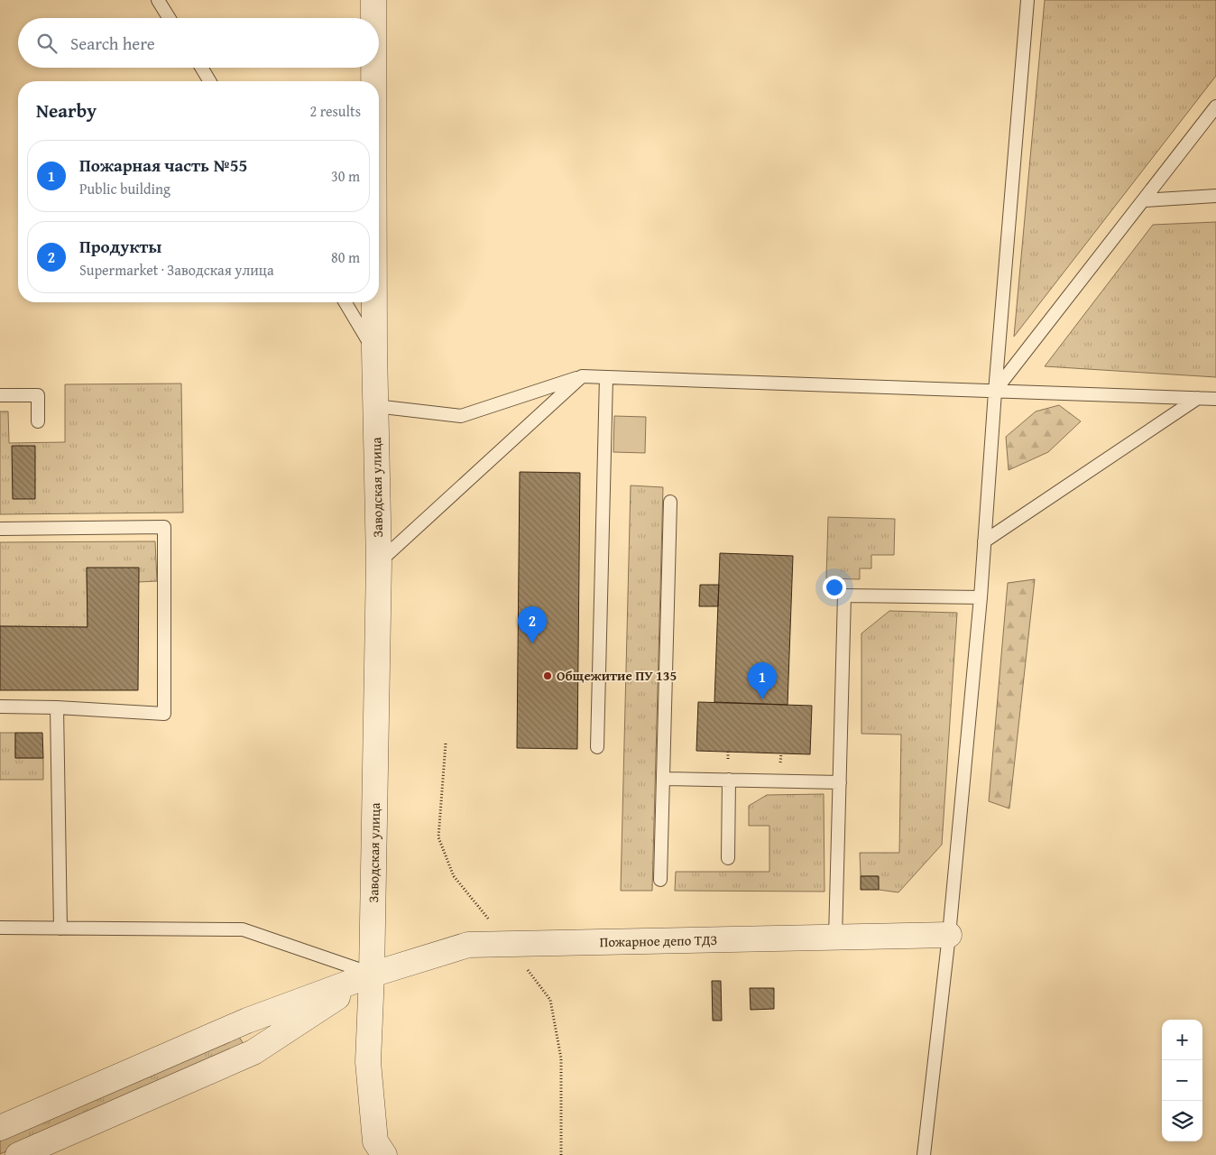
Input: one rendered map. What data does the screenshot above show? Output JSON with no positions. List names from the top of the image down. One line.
{"streets":{"street":["Заводская улица","Пожарное депо ТДЗ"]},"crossings":[["Заводская улица","Пожарное депо ТДЗ"]],"places":["Общежитие ПУ 135"],"page":{"search":"Search here","heading":["Nearby","2 results"],"list":[{"mark":"1","name":"Пожарная часть №55","note":"Public building","value":"30 m"},{"mark":"2","name":"Продукты","note":"Supermarket · Заводская улица","value":"80 m"}],"pins":["2","1"],"map_buttons":["+","−"]}}
